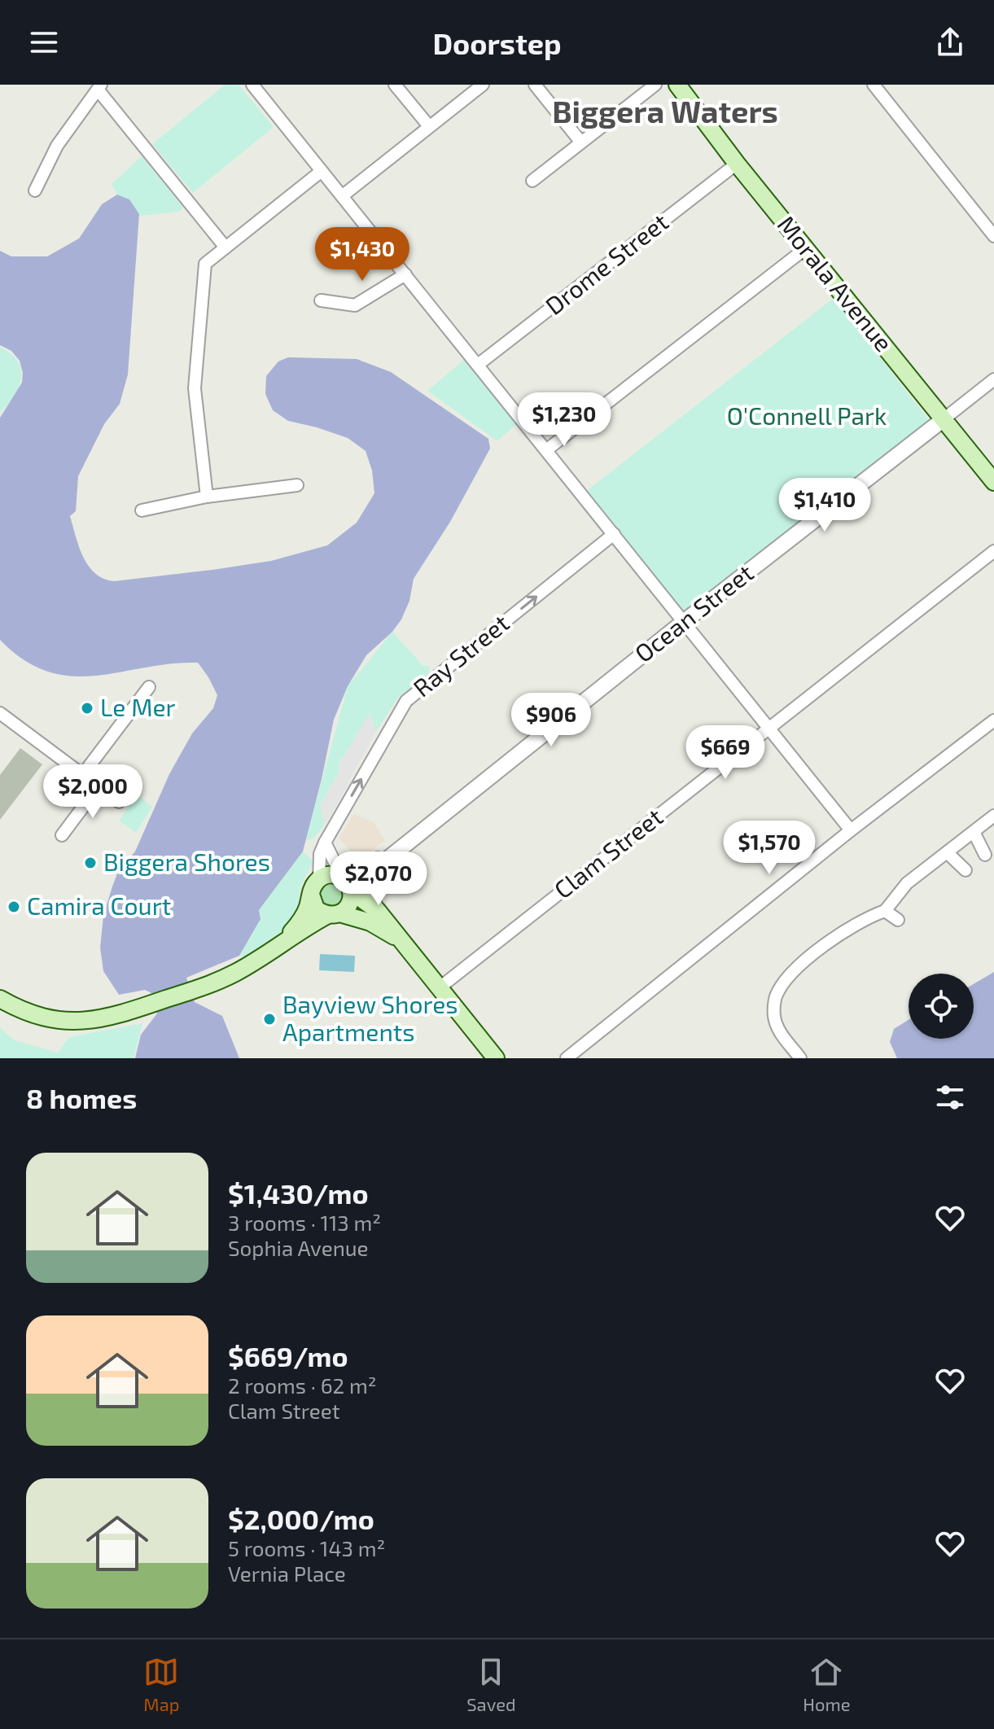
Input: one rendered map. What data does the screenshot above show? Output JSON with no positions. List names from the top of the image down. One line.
{"streets":{"main road":["Morala Avenue"],"street":["Drome Street","Ocean Street","Ray Street","Clam Street"]},"crossings":[["Drome Street","Morala Avenue"],["Morala Avenue","Ocean Street"],["Ocean Street","Ray Street"]],"one_way":["Ray Street"],"districts":["Biggera Waters"],"parks":["O'Connell Park"],"places":["Le Mer","Biggera Shores","Camira Court","Bayview Shores Apartments"],"page":{"header":"Doorstep","price":["$1,430","$1,230","$1,410","$906","$669","$2,000","$1,570","$2,070"],"heading":"8 homes","list":[{"name":"$1,430/mo","note":"3 rooms · 113 m² · Sophia Avenue"},{"name":"$669/mo","note":"2 rooms · 62 m² · Clam Street"},{"name":"$2,000/mo","note":"5 rooms · 143 m² · Vernia Place"}],"tabs":["Map","Saved","Home"]}}
